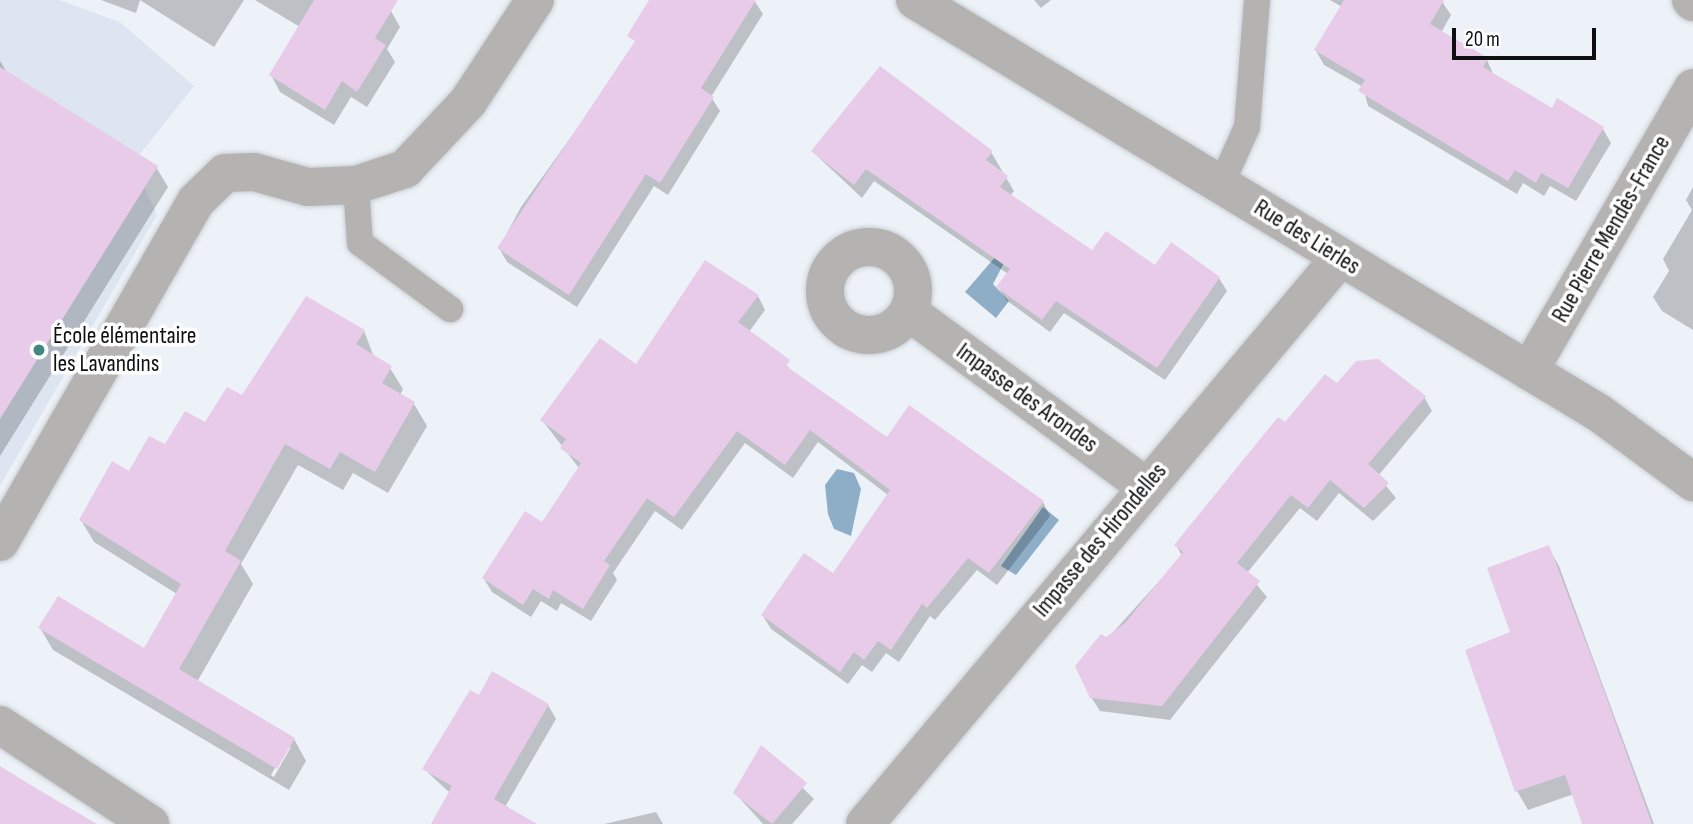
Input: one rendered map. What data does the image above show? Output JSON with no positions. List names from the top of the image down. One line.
{"streets":{"street":["Rue Pierre Mendès-France","Rue des Lierles","Impasse des Arondes","Impasse des Hirondelles"]},"crossings":[["Rue Pierre Mendès-France","Rue des Lierles"],["Rue des Lierles","Impasse des Hirondelles"],["Impasse des Arondes","Impasse des Hirondelles"]],"places":["École élémentaire les Lavandins"],"scale_bar":"20 m"}
